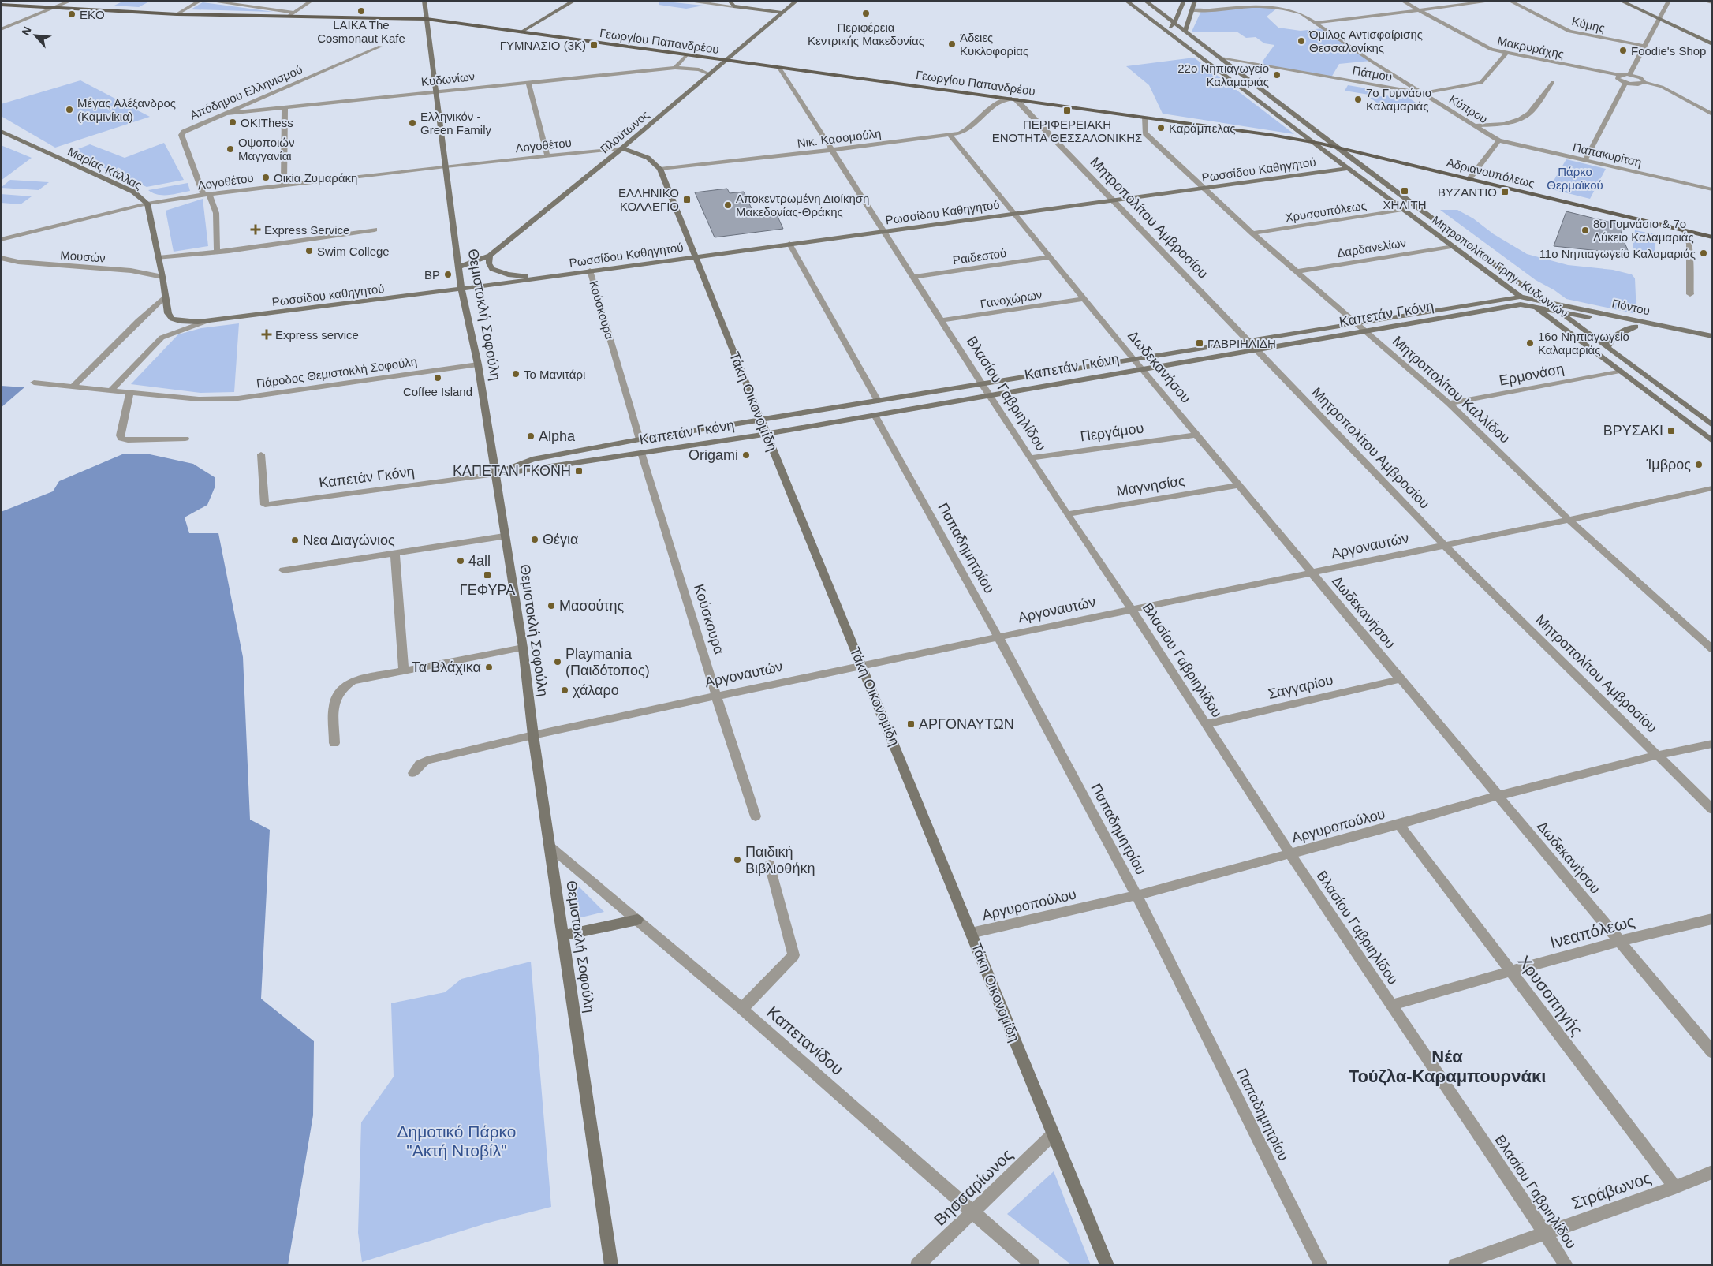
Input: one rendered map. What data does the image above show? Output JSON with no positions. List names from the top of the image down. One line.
{"streets":{"main road":["Γεωργίου Παπανδρέου","Πλούτωνος","Μαρίας Κάλλας","Ρωσσίδου Καθηγητού","Αδριανουπόλεως","Μητροπολίτου Γρηγ. Κυδωνιών","Ρωσσίδου καθηγητού","Πόντου","Καπετάν Γκόνη","Θεμιστοκλή Σοφούλη","Τάκη Οικονομίδη"],"street":["Κύμης","Μακρυράχης","Πάτμου","Κυδωνίων","Απόδημου Ελληνισμού","Κύπρου","Νικ. Κασομούλη","Λογοθέτου","Παπακυρίτση","Χρυσουπόλεως","Μητροπολίτου Αμβροσίου","Δαρδανελίων","Μουσών","Ραιδεστού","Γανοχώρων","Κούσκουρα","Δωδεκανήσου","Πάροδος Θεμιστοκλή Σοφούλη","Ερμονάση","Μητροπολίτου Καλλίδου","Βλασίου Γαβριηλίδου","Περγάμου","Μαγνησίας","Αργοναυτών","Παπαδημητρίου","Σαγγαρίου","Αργυροπούλου","Ινεαπόλεως","Χρυσοπηγής","Καπετανίδου","Βησσαρίωνος","Στράβωνος"]},"crossings":[["Γεωργίου Παπανδρέου","Πλούτωνος"],["Γεωργίου Παπανδρέου","Νικ. Κασομούλη"],["Γεωργίου Παπανδρέου","Αδριανουπόλεως"],["Γεωργίου Παπανδρέου","Μητροπολίτου Αμβροσίου"],["Γεωργίου Παπανδρέου","Μητροπολίτου Γρηγ. Κυδωνιών"],["Γεωργίου Παπανδρέου","Θεμιστοκλή Σοφούλη"],["Γεωργίου Παπανδρέου","Μητροπολίτου Καλλίδου"],["Γεωργίου Παπανδρέου","Βλασίου Γαβριηλίδου"],["Μακρυράχης","Πάτμου"],["Πάτμου","Κύπρου"],["Κυδωνίων","Απόδημου Ελληνισμού"],["Κυδωνίων","Πλούτωνος"],["Κυδωνίων","Θεμιστοκλή Σοφούλη"],["Απόδημου Ελληνισμού","Λογοθέτου"],["Κύπρου","Παπακυρίτση"],["Πλούτωνος","Λογοθέτου"],["Πλούτωνος","Θεμιστοκλή Σοφούλη"],["Πλούτωνος","Τάκη Οικονομίδη"],["Νικ. Κασομούλη","Μητροπολίτου Αμβροσίου"],["Νικ. Κασομούλη","Δωδεκανήσου"],["Νικ. Κασομούλη","Βλασίου Γαβριηλίδου"],["Νικ. Κασομούλη","Τάκη Οικονομίδη"],["Λογοθέτου","Μαρίας Κάλλας"],["Λογοθέτου","Θεμιστοκλή Σοφούλη"],["Λογοθέτου","Τάκη Οικονομίδη"],["Μαρίας Κάλλας","Μουσών"],["Μαρίας Κάλλας","Ρωσσίδου καθηγητού"],["Ρωσσίδου Καθηγητού","Μητροπολίτου Αμβροσίου"],["Ρωσσίδου Καθηγητού","Μητροπολίτου Γρηγ. Κυδωνιών"],["Ρωσσίδου Καθηγητού","Ρωσσίδου καθηγητού"],["Ρωσσίδου Καθηγητού","Κούσκουρα"],["Ρωσσίδου Καθηγητού","Θεμιστοκλή Σοφούλη"],["Ρωσσίδου Καθηγητού","Δωδεκανήσου"],["Ρωσσίδου Καθηγητού","Μητροπολίτου Καλλίδου"],["Ρωσσίδου Καθηγητού","Βλασίου Γαβριηλίδου"],["Ρωσσίδου Καθηγητού","Τάκη Οικονομίδη"],["Αδριανουπόλεως","Μητροπολίτου Γρηγ. Κυδωνιών"],["Χρυσουπόλεως","Μητροπολίτου Γρηγ. Κυδωνιών"],["Χρυσουπόλεως","Μητροπολίτου Καλλίδου"],["Μητροπολίτου Αμβροσίου","Καπετάν Γκόνη"],["Μητροπολίτου Αμβροσίου","Αργοναυτών"],["Μητροπολίτου Αμβροσίου","Αργυροπούλου"],["Δαρδανελίων","Μητροπολίτου Γρηγ. Κυδωνιών"],["Δαρδανελίων","Μητροπολίτου Καλλίδου"],["Ραιδεστού","Δωδεκανήσου"],["Ραιδεστού","Βλασίου Γαβριηλίδου"],["Μητροπολίτου Γρηγ. Κυδωνιών","Πόντου"],["Μητροπολίτου Γρηγ. Κυδωνιών","Καπετάν Γκόνη"],["Μητροπολίτου Γρηγ. Κυδωνιών","Ερμονάση"],["Ρωσσίδου καθηγητού","Θεμιστοκλή Σοφούλη"],["Γανοχώρων","Δωδεκανήσου"],["Γανοχώρων","Βλασίου Γαβριηλίδου"],["Πόντου","Καπετάν Γκόνη"],["Κούσκουρα","Καπετάν Γκόνη"],["Κούσκουρα","Αργοναυτών"],["Καπετάν Γκόνη","Θεμιστοκλή Σοφούλη"],["Καπετάν Γκόνη","Δωδεκανήσου"],["Καπετάν Γκόνη","Μητροπολίτου Καλλίδου"],["Καπετάν Γκόνη","Βλασίου Γαβριηλίδου"],["Καπετάν Γκόνη","Τάκη Οικονομίδη"],["Καπετάν Γκόνη","Παπαδημητρίου"],["Θεμιστοκλή Σοφούλη","Πάροδος Θεμιστοκλή Σοφούλη"],["Θεμιστοκλή Σοφούλη","Αργοναυτών"],["Θεμιστοκλή Σοφούλη","Καπετανίδου"],["Δωδεκανήσου","Περγάμου"],["Δωδεκανήσου","Μαγνησίας"],["Δωδεκανήσου","Αργοναυτών"],["Δωδεκανήσου","Σαγγαρίου"],["Δωδεκανήσου","Αργυροπούλου"],["Δωδεκανήσου","Ινεαπόλεως"],["Ερμονάση","Μητροπολίτου Καλλίδου"],["Μητροπολίτου Καλλίδου","Αργοναυτών"],["Βλασίου Γαβριηλίδου","Περγάμου"],["Βλασίου Γαβριηλίδου","Μαγνησίας"],["Βλασίου Γαβριηλίδου","Αργοναυτών"],["Βλασίου Γαβριηλίδου","Σαγγαρίου"],["Βλασίου Γαβριηλίδου","Αργυροπούλου"],["Βλασίου Γαβριηλίδου","Ινεαπόλεως"],["Βλασίου Γαβριηλίδου","Στράβωνος"],["Τάκη Οικονομίδη","Αργοναυτών"],["Τάκη Οικονομίδη","Αργυροπούλου"],["Τάκη Οικονομίδη","Βησσαρίωνος"],["Αργοναυτών","Παπαδημητρίου"],["Παπαδημητρίου","Αργυροπούλου"],["Αργυροπούλου","Χρυσοπηγής"],["Ινεαπόλεως","Χρυσοπηγής"],["Χρυσοπηγής","Στράβωνος"],["Καπετανίδου","Βησσαρίωνος"]],"districts":["Νέα Τούζλα-Καραμπουρνάκι"],"parks":["Πάρκο Θερμαϊκού","Δημοτικό Πάρκο \"Ακτή Ντοβίλ\""],"places":{"other":["LAIKA The Cosmonaut Kafe","Περιφέρεια Κεντρικής Μακεδονίας","EKO","Όμιλος Αντισφαίρισης Θεσσαλονίκης","Άδειες Κυκλοφορίας","Foodie's Shop","22ο Νηπιαγωγείο Καλαμαριάς","7ο Γυμνάσιο Καλαμαριάς","Μέγας Αλέξανδρος (Καμινίκια)","OK!Thess","Ελληνικόν - Green Family","Καράμπελας","Οψοποιών Μαγγανίαι","Οικία Ζυμαράκη","Αποκεντρωμένη Διοίκηση Μακεδονίας-Θράκης","8ο Γυμνάσιο & 7ο Λύκειο Καλαμαριάς","Swim College","11ο Νηπιαγωγείο Καλαμαριάς","BP","16ο Νηπιαγωγείο Καλαμαριάς","Το Μανιτάρι","Coffee Island","Alpha","Origami","Ίμβρος","Θέγια","Νεα Διαγώνιος","4all","Μασούτης","Playmania (Παιδότοπος)","Τα Βλάχικα","χάλαρο","Παιδική Βιβλιοθήκη"],"transit":["ΓΥΜΝΑΣΙΟ (3Κ)","ΠΕΡΙΦΕΡΕΙΑΚΗ ΕΝΟΤΗΤΑ ΘΕΣΣΑΛΟΝΙΚΗΣ","ΧΗΛΙΤΗ","ΒΥΖΑΝΤΙΟ","ΕΛΛΗΝΙΚΟ ΚΟΛΛΕΓΙΟ","ΓΑΒΡΙΗΛΙΔΗ","ΒΡΥΣΑΚΙ","ΚΑΠΕΤΑΝ ΓΚΟΝΗ","ΓΕΦΥΡΑ","ΑΡΓΟΝΑΥΤΩΝ"],"health":["Express Service","Express service"]},"north":"top left"}
